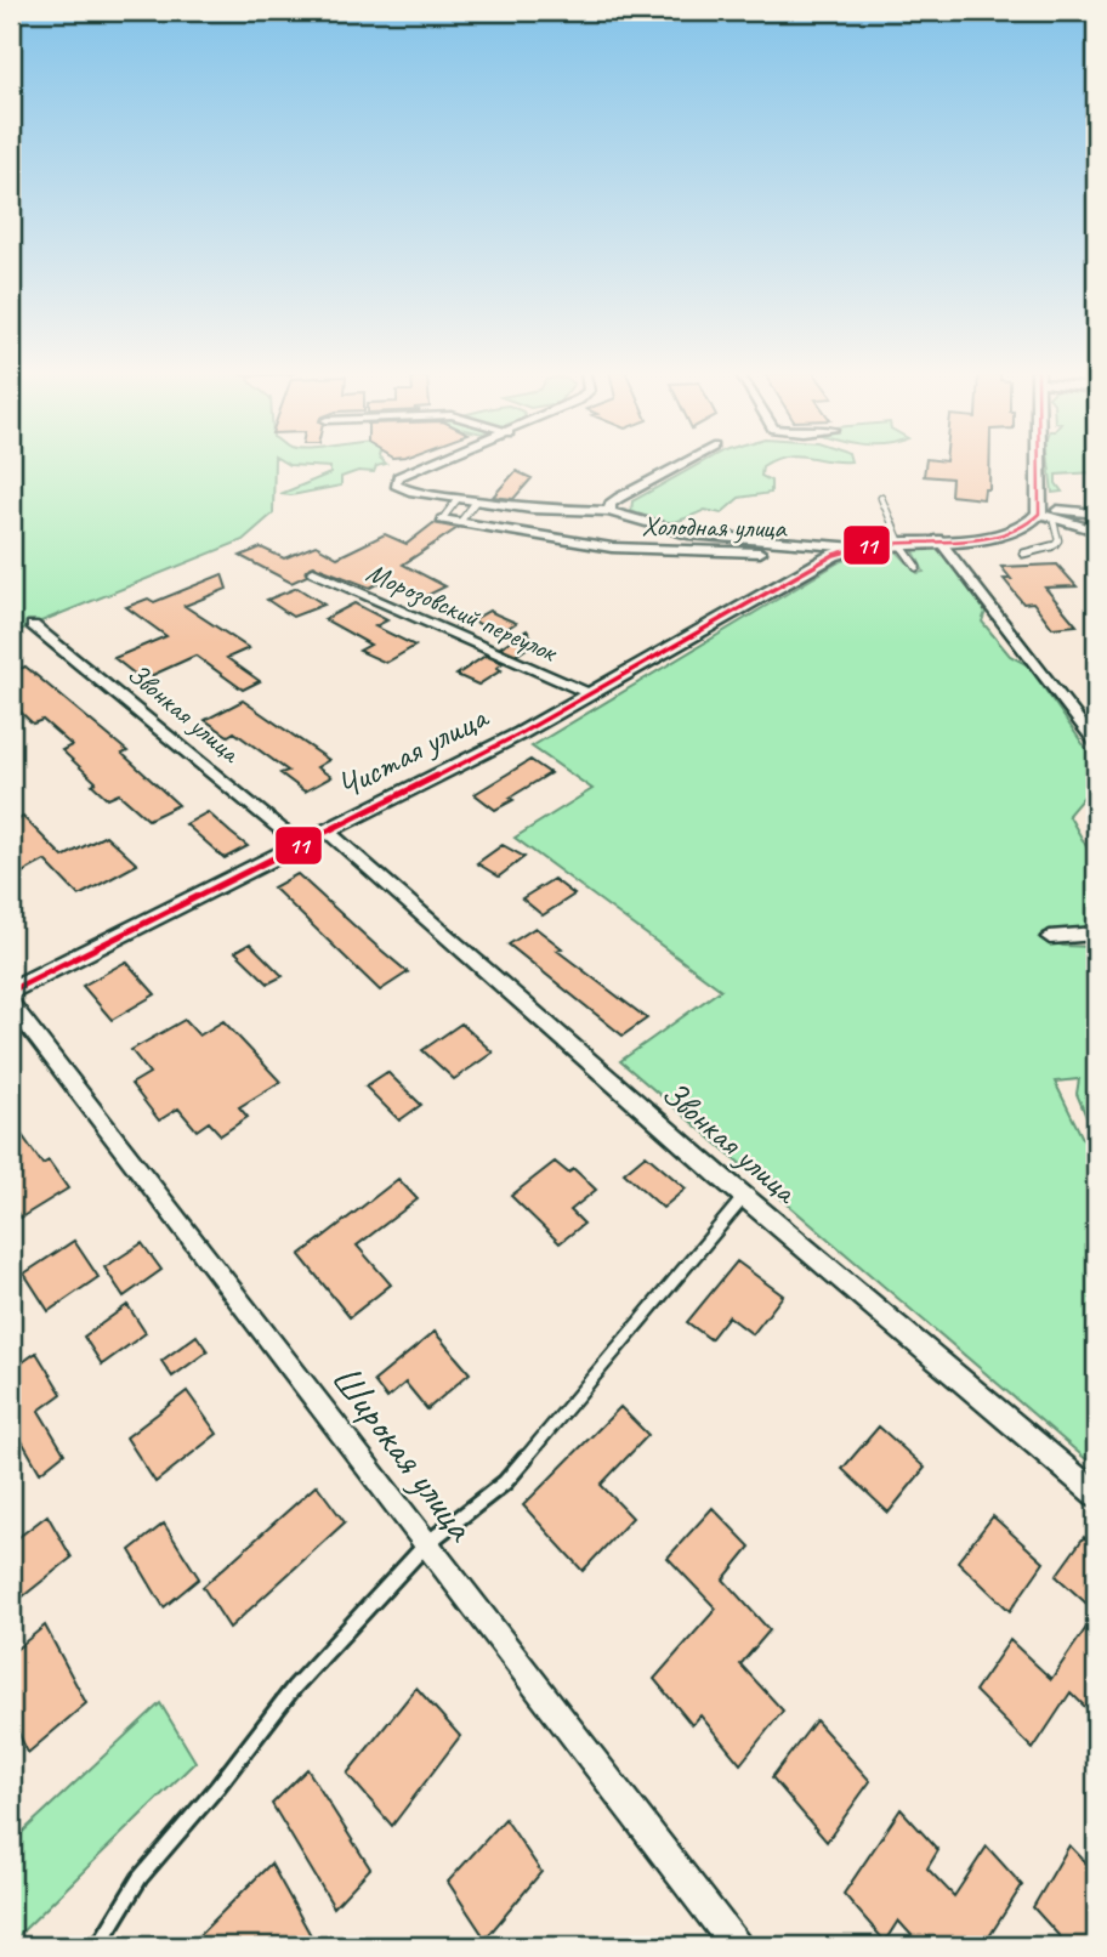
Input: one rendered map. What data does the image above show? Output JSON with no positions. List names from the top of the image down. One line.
{"streets":{"street":["Холодная улица","Морозовский переулок","Звонкая улица","Чистая улица","Широкая улица"]},"crossings":[["Холодная улица","Чистая улица"],["Морозовский переулок","Чистая улица"],["Звонкая улица","Чистая улица"]],"lines":["transit line 11"]}
